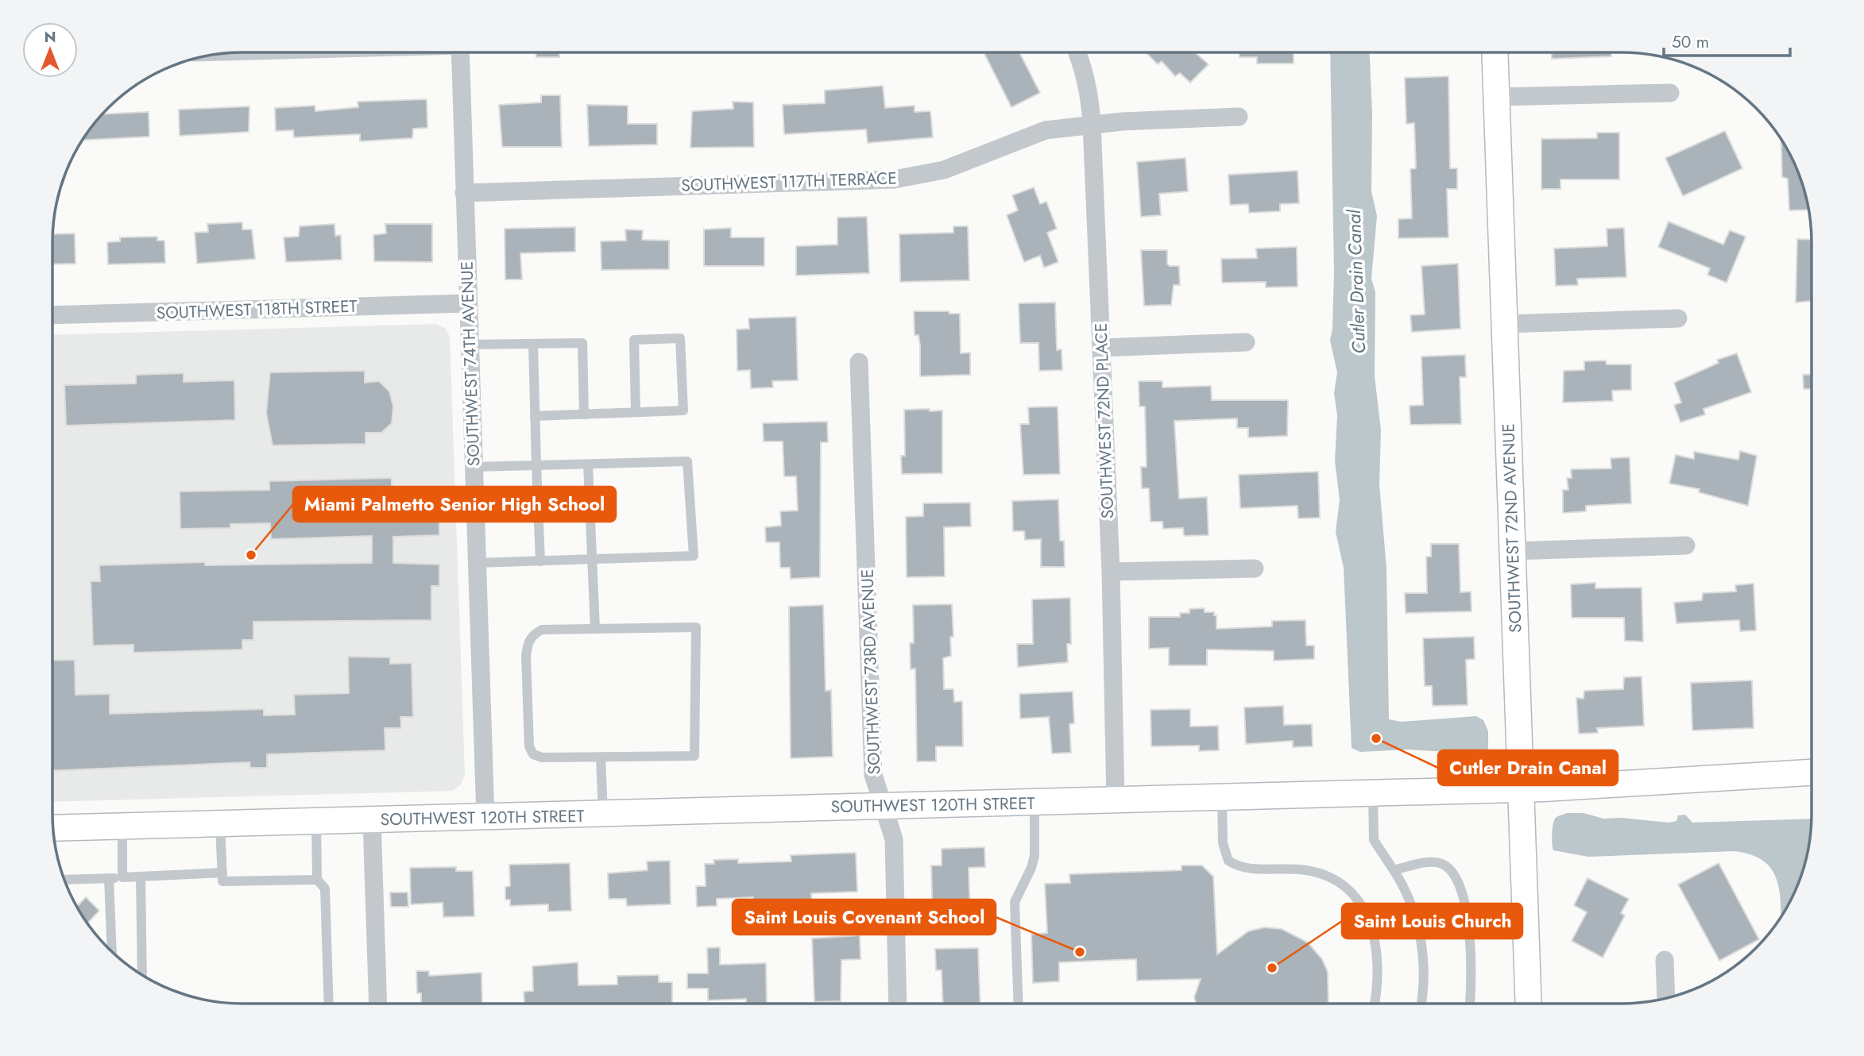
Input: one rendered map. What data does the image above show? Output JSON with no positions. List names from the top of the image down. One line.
{"streets":{"street":["SOUTHWEST 117TH TERRACE","SOUTHWEST 118TH STREET","SOUTHWEST 74TH AVENUE","SOUTHWEST 72ND PLACE","SOUTHWEST 72ND AVENUE","SOUTHWEST 73RD AVENUE","SOUTHWEST 120TH STREET"]},"crossings":[["SOUTHWEST 117TH TERRACE","SOUTHWEST 74TH AVENUE"],["SOUTHWEST 117TH TERRACE","SOUTHWEST 72ND PLACE"],["SOUTHWEST 118TH STREET","SOUTHWEST 74TH AVENUE"],["SOUTHWEST 74TH AVENUE","SOUTHWEST 120TH STREET"],["SOUTHWEST 72ND PLACE","SOUTHWEST 120TH STREET"],["SOUTHWEST 72ND AVENUE","SOUTHWEST 120TH STREET"],["SOUTHWEST 73RD AVENUE","SOUTHWEST 120TH STREET"]],"water":["Cutler Drain Canal"],"places":["Miami Palmetto Senior High School","Cutler Drain Canal","Saint Louis Covenant School","Saint Louis Church"],"scale_bar":"50 m","north":"top"}
